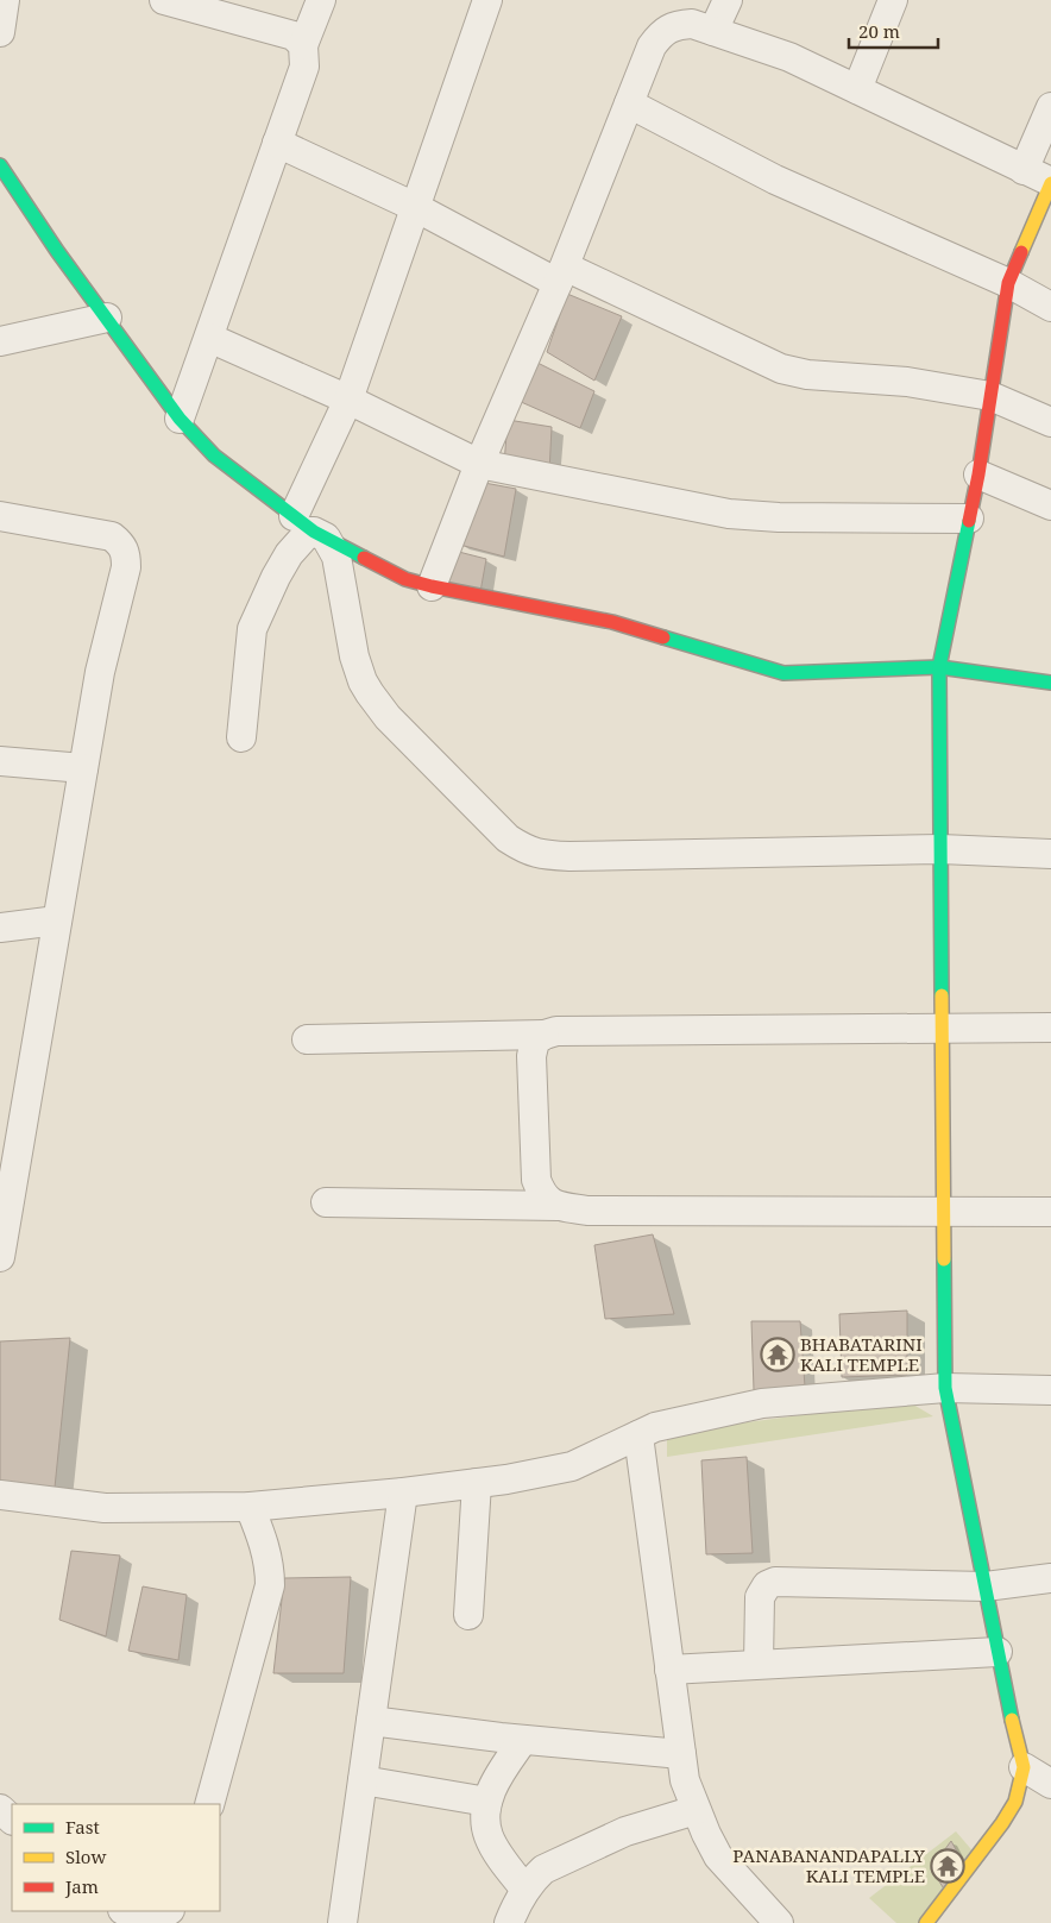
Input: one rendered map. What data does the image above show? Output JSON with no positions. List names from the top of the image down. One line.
{"places":{"temple":["BHABATARINI KALI TEMPLE","PANABANANDAPALLY KALI TEMPLE"]},"legend":["Fast","Slow","Jam"],"scale_bar":"20 m"}
